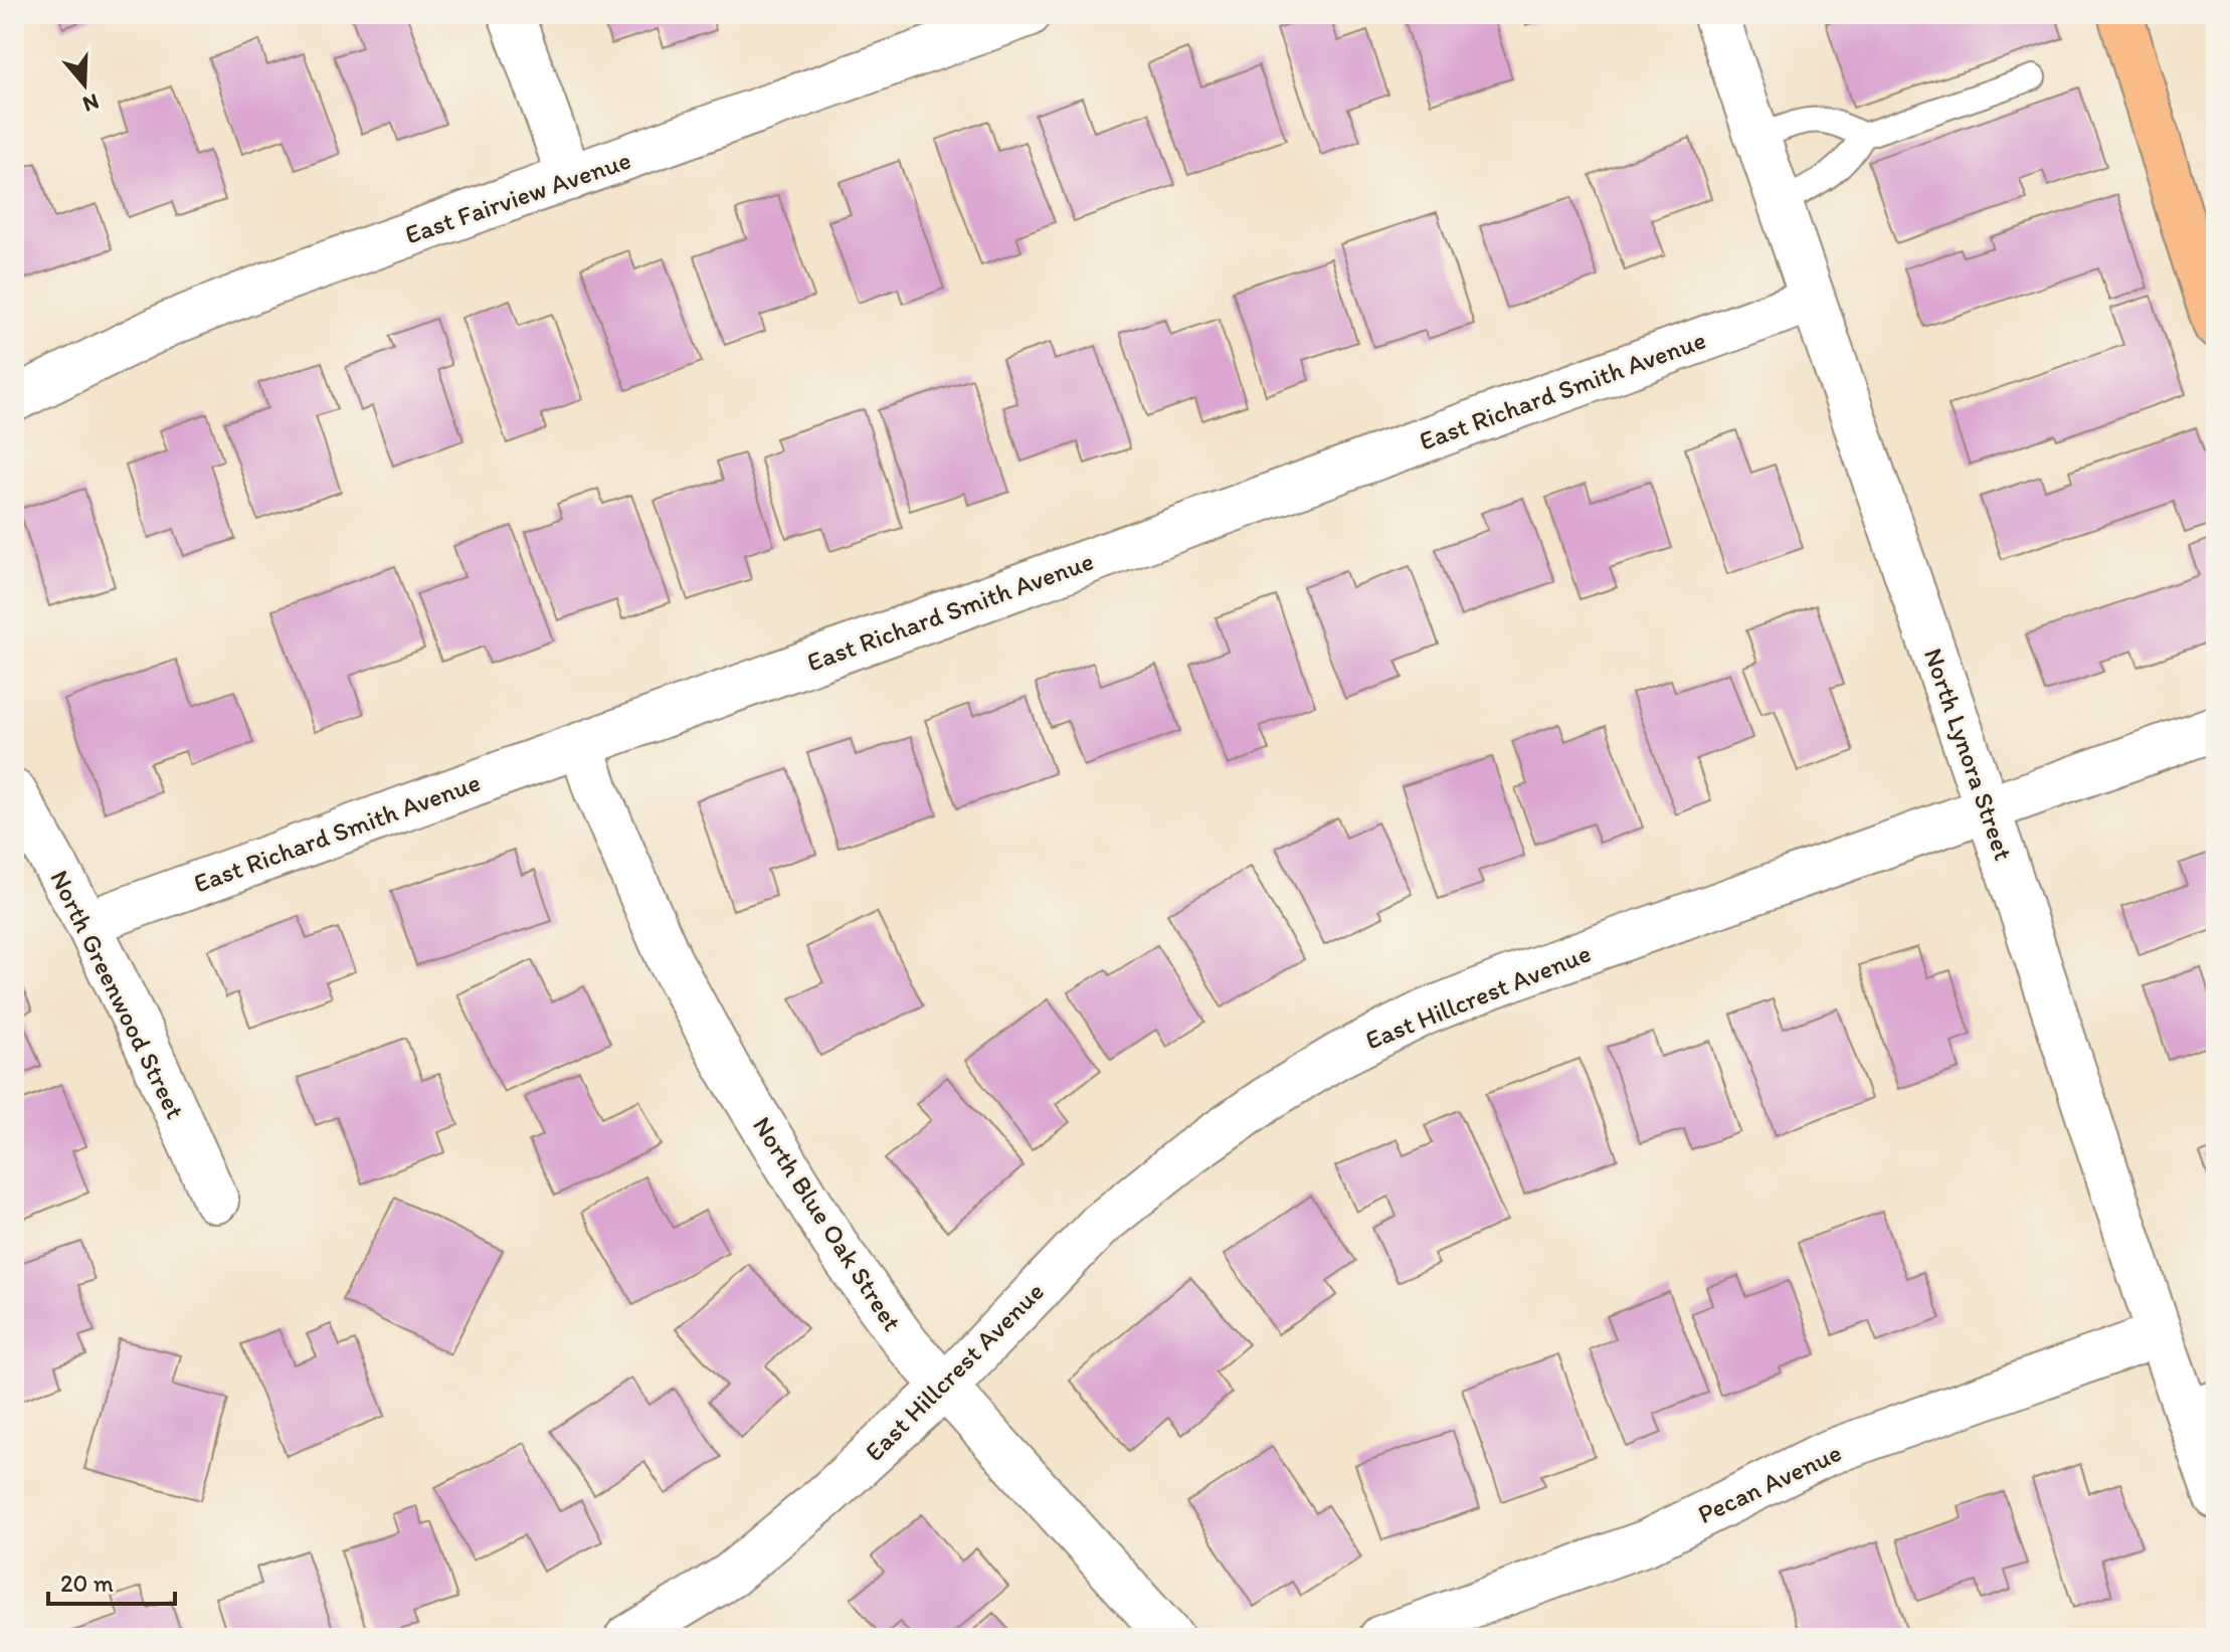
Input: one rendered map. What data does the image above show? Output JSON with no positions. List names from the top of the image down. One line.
{"streets":{"street":["East Fairview Avenue","East Richard Smith Avenue","North Lynora Street","North Greenwood Street","East Hillcrest Avenue","North Blue Oak Street","Pecan Avenue"]},"crossings":[["East Richard Smith Avenue","North Lynora Street"],["East Richard Smith Avenue","North Greenwood Street"],["East Richard Smith Avenue","North Blue Oak Street"],["North Lynora Street","East Hillcrest Avenue"],["North Lynora Street","Pecan Avenue"],["East Hillcrest Avenue","North Blue Oak Street"]],"scale_bar":"20 m","north":"bottom"}
